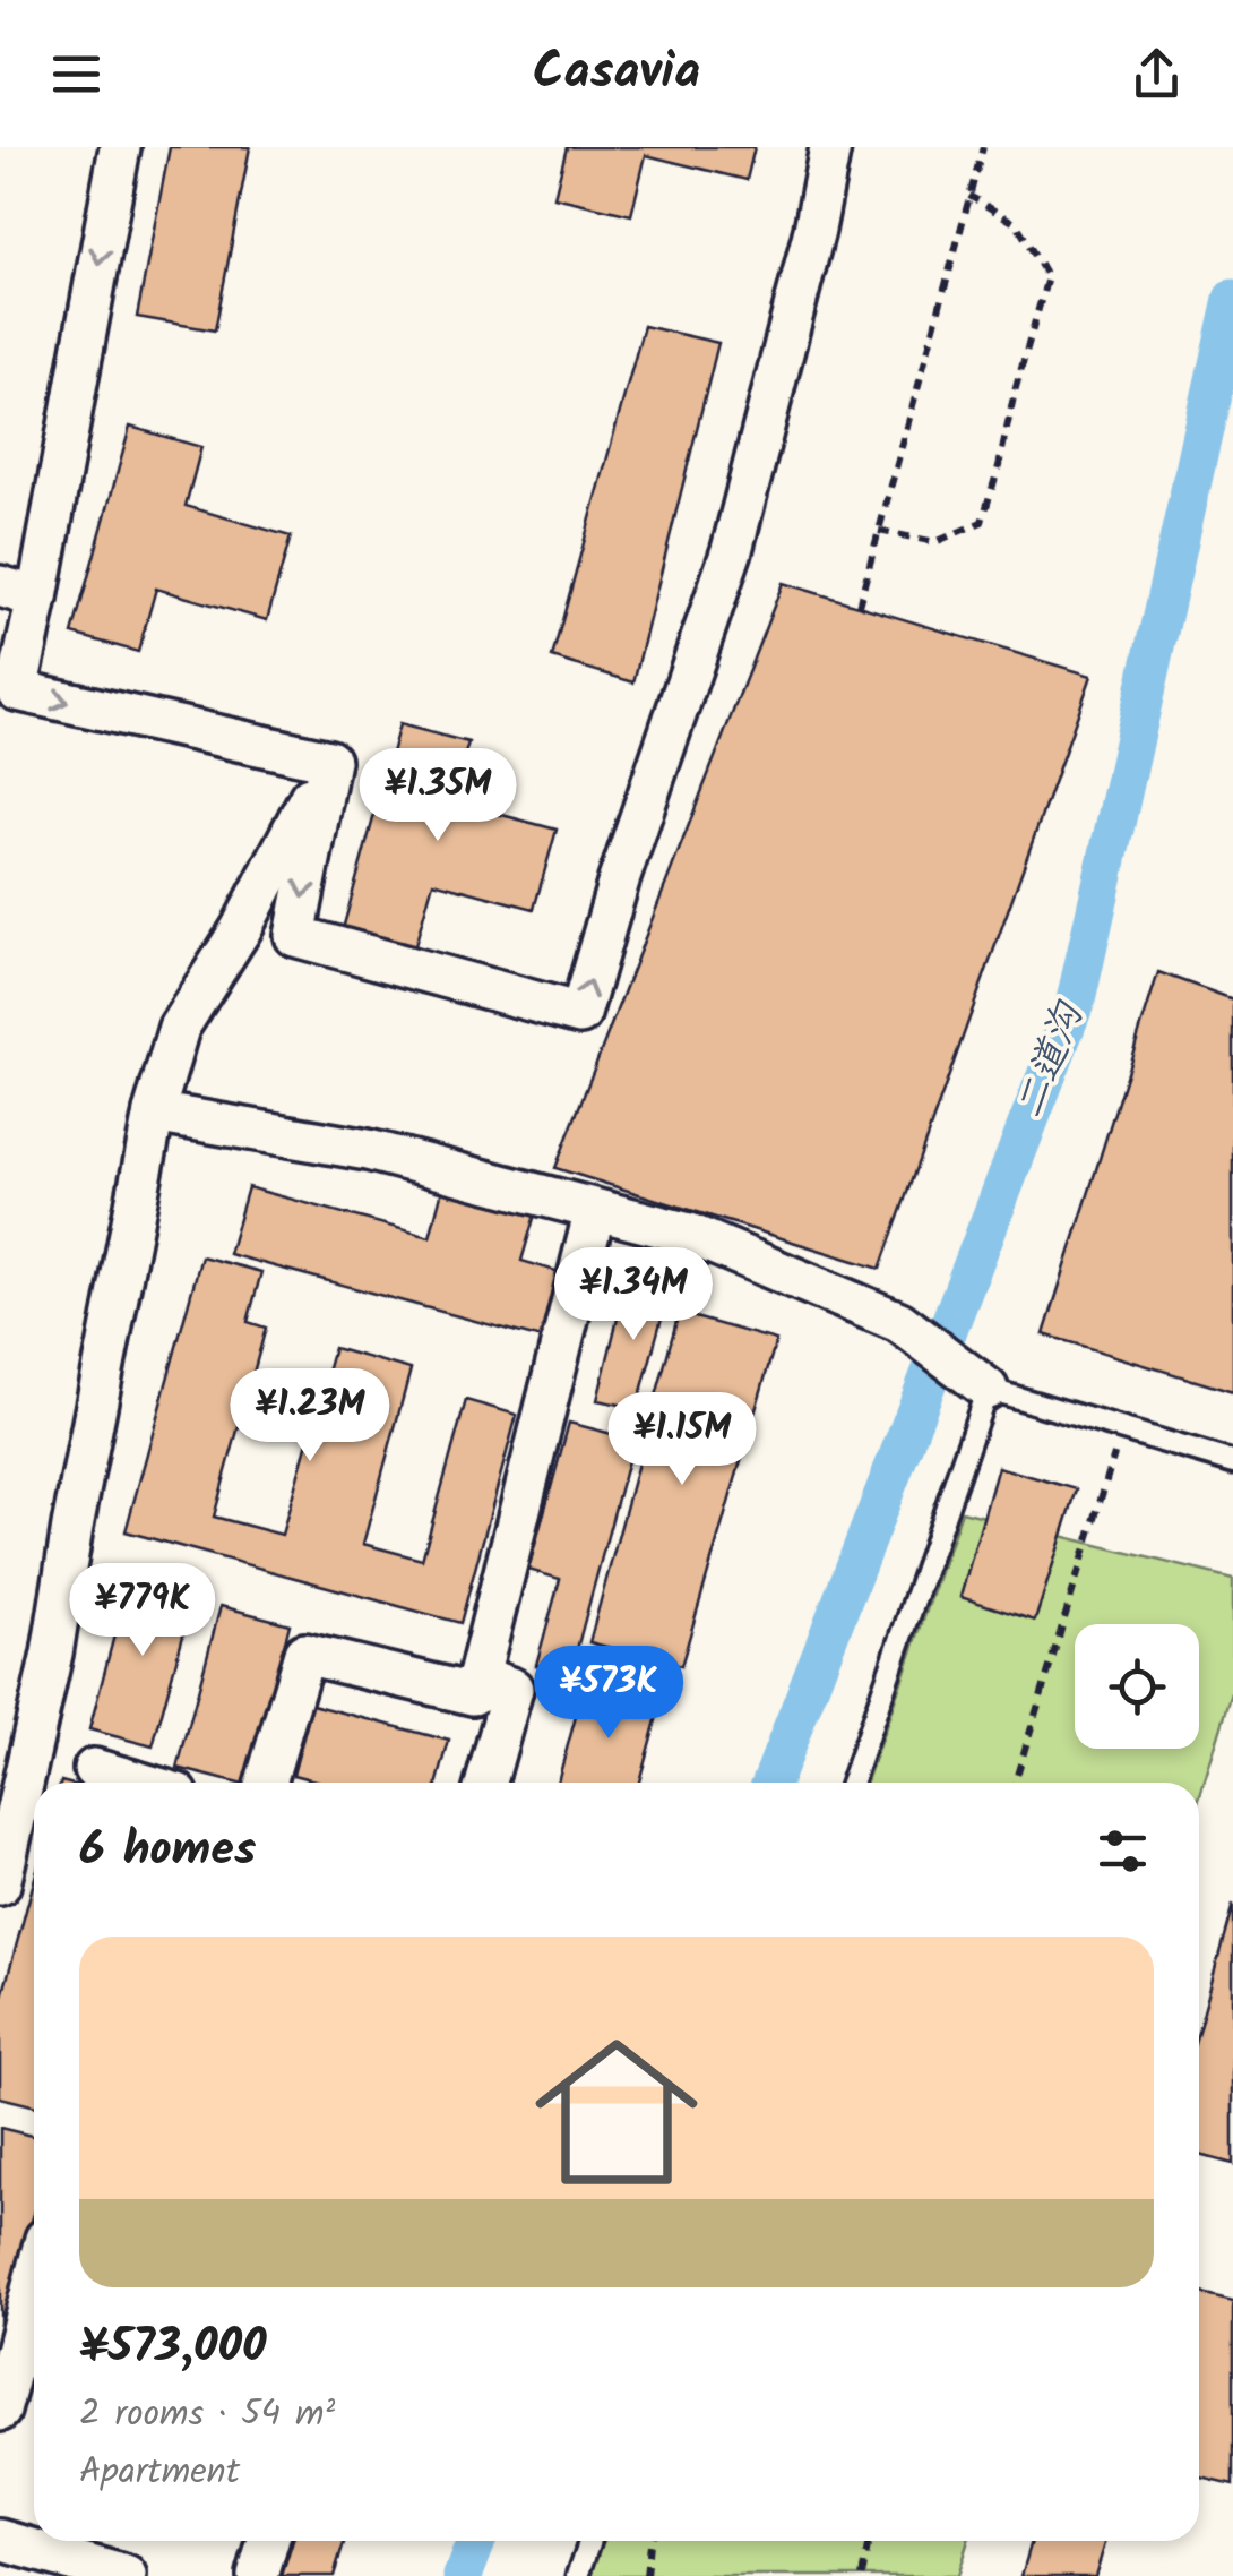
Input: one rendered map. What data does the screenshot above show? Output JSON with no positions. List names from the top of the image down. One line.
{"water":["二道沟"],"page":{"header":"Casavia","price":["¥1.35M","¥1.34M","¥1.23M","¥1.15M","¥779K","¥573K"],"heading":"6 homes","list":[{"name":"¥573,000","note":"2 rooms · 54 m² · Apartment"}]}}
